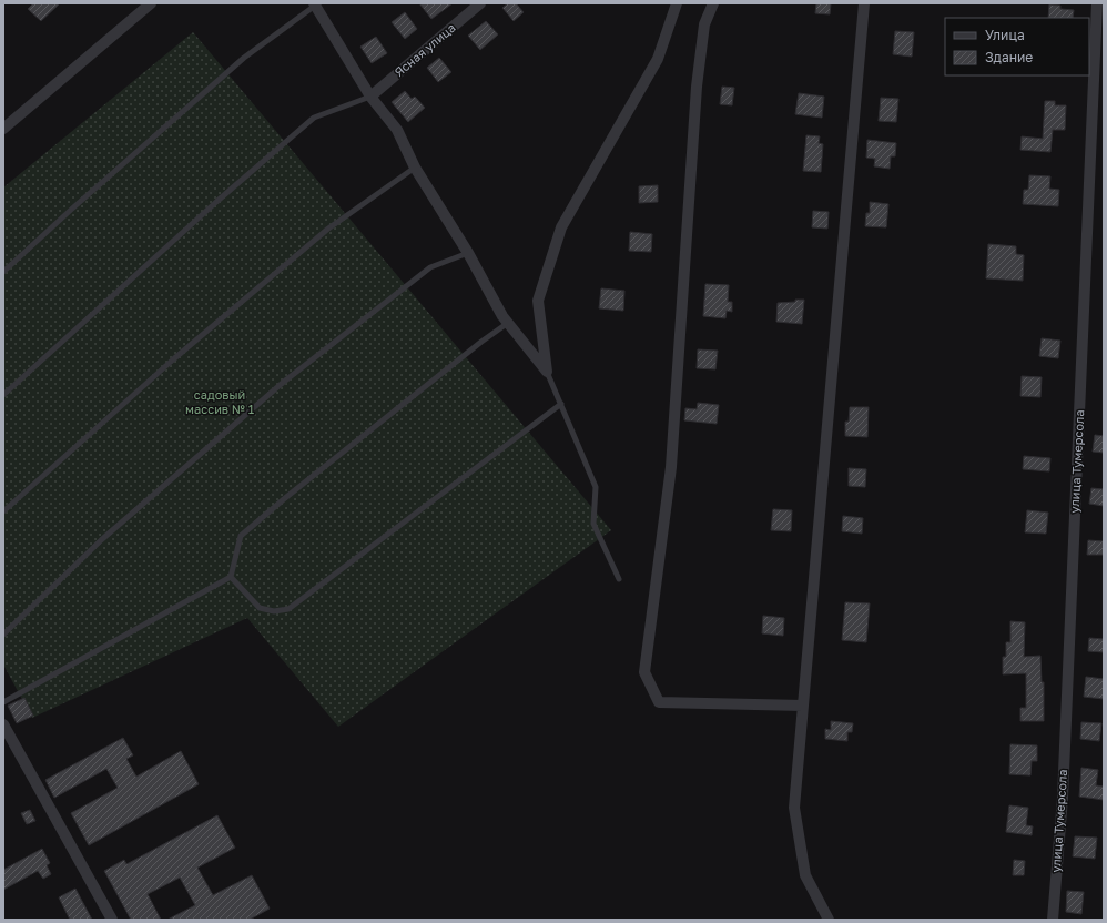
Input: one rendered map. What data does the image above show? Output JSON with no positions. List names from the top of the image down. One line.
{"streets":{"street":["Ясная улица","улица Тумерсола"]},"parks":["садовый массив № 1"],"legend":["Улица","Здание"]}
